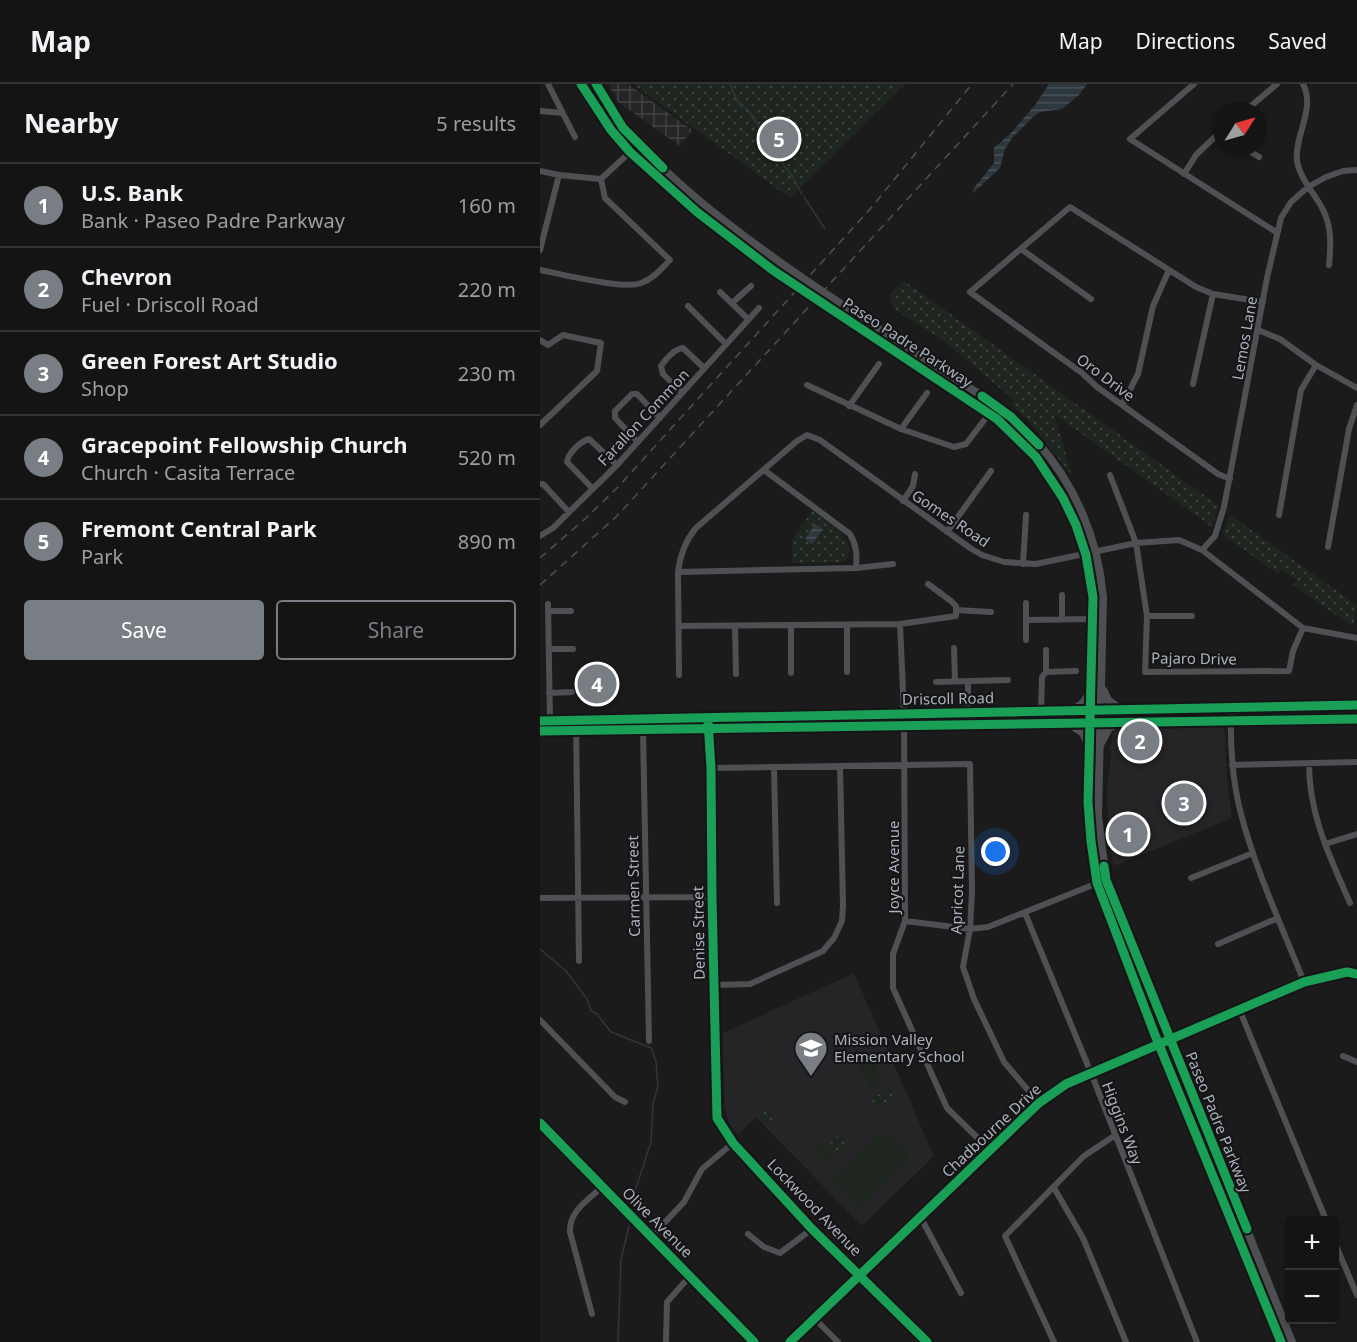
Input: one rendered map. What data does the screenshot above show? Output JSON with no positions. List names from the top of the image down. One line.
{"streets":{"main road":["Paseo Padre Parkway"],"street":["Lemos Lane","Oro Drive","Farallon Common","Gomes Road","Pajaro Drive","Driscoll Road","Joyce Avenue","Carmen Street","Apricot Lane","Denise Street","Higgins Way","Chadbourne Drive","Lockwood Avenue","Olive Avenue"]},"crossings":[["Lemos Lane","Oro Drive"],["Lemos Lane","Gomes Road"],["Paseo Padre Parkway","Gomes Road"],["Paseo Padre Parkway","Driscoll Road"],["Paseo Padre Parkway","Chadbourne Drive"],["Gomes Road","Pajaro Drive"],["Driscoll Road","Joyce Avenue"],["Driscoll Road","Carmen Street"],["Driscoll Road","Denise Street"],["Joyce Avenue","Apricot Lane"],["Joyce Avenue","Chadbourne Drive"],["Apricot Lane","Chadbourne Drive"],["Denise Street","Lockwood Avenue"],["Higgins Way","Chadbourne Drive"],["Chadbourne Drive","Lockwood Avenue"]],"places":{"school or university":["Mission Valley Elementary School"]},"north":"top right","page":{"header":"Map","nav":["Map","Directions","Saved"],"heading":["Nearby","5 results"],"pins":["5","4","2","3","1"],"list":[{"mark":"1","name":"U.S. Bank","note":"Bank · Paseo Padre Parkway","value":"160 m"},{"mark":"2","name":"Chevron","note":"Fuel · Driscoll Road","value":"220 m"},{"mark":"3","name":"Green Forest Art Studio","note":"Shop","value":"230 m"},{"mark":"4","name":"Gracepoint Fellowship Church","note":"Church · Casita Terrace","value":"520 m"},{"mark":"5","name":"Fremont Central Park","note":"Park","value":"890 m"}],"buttons":["Save","Share"],"map_buttons":["+","−"]}}
